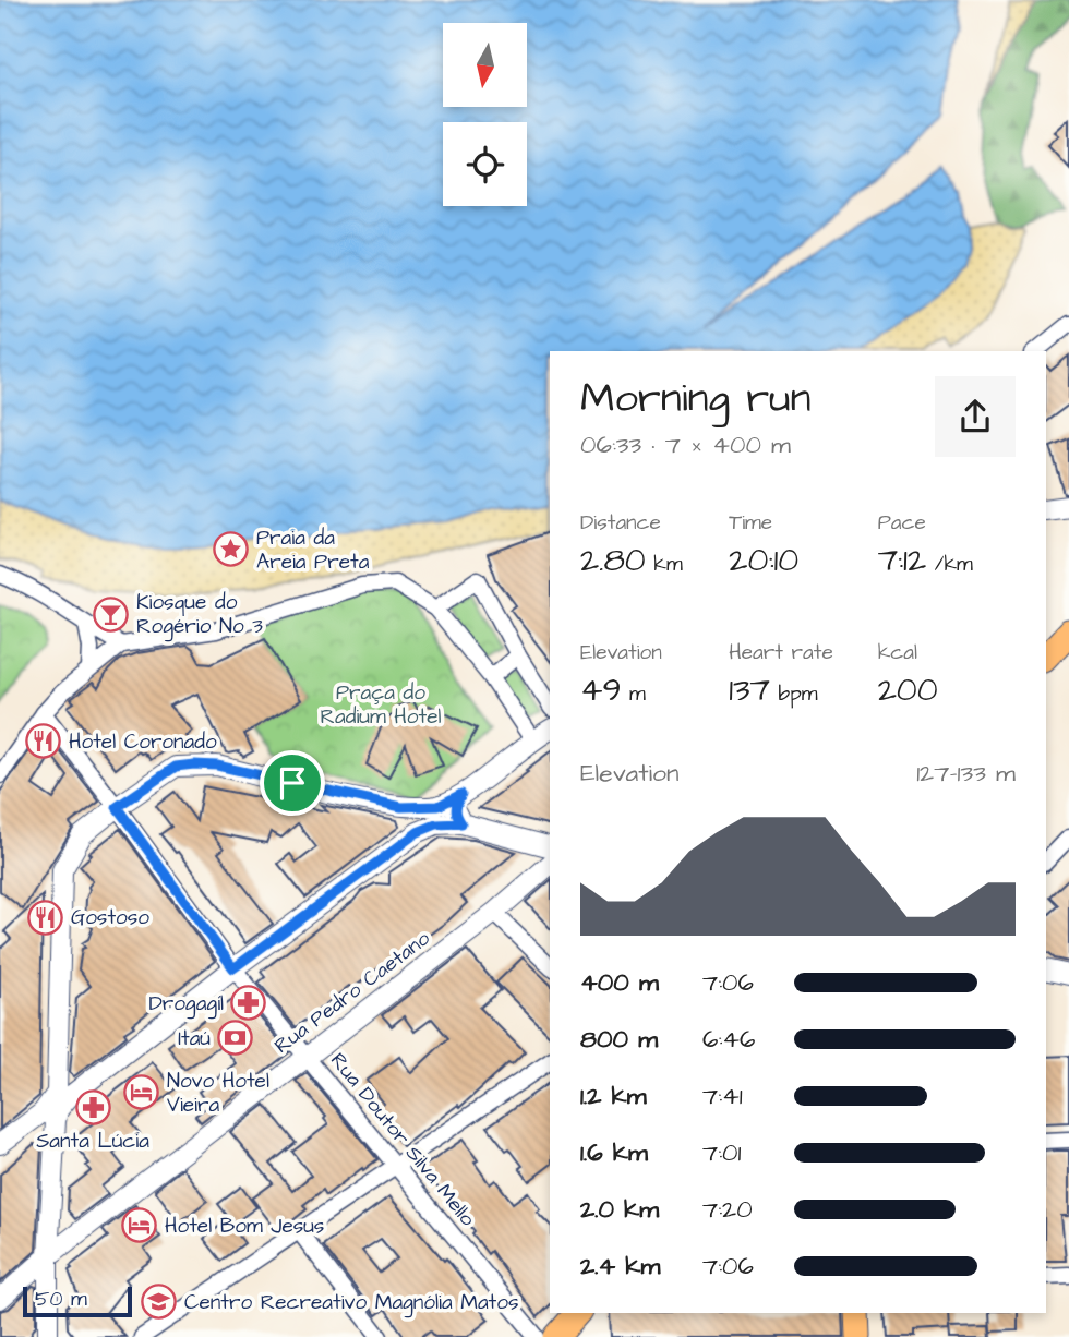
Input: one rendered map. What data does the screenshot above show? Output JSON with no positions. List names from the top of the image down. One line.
{"streets":{"street":["Rua Pedro Caetano","Rua Doutor Silva Mello"]},"crossings":[["Rua Pedro Caetano","Rua Doutor Silva Mello"]],"parks":["Praça do Radium Hotel"],"places":{"place":["Praia da Areia Preta"],"bar":["Kiosque do Rogério No 3"],"restaurant":["Hotel Coronado","Gostoso"],"pharmacy":["Drogagíl","Santa Lúcia"],"bank":["Itaú"],"hotel":["Novo Hotel Vieira","Hotel Bom Jesus"],"school or university":["Centro Recreativo Magnólia Matos"]},"scale_bar":"50 m","north":"bottom","page":{"heading":["Morning run","06:33 · 7 × 400 m"],"stats":[["Distance","2.80 km"],["Time","20:10"],["Pace","7:12 /km"],["Elevation","49 m"],["Heart rate","137 bpm"],["kcal","200"]],"chart":["Elevation","127–133 m"],"list":[{"name":"400 m","note":"7:06"},{"name":"800 m","note":"6:46"},{"name":"1.2 km","note":"7:41"},{"name":"1.6 km","note":"7:01"},{"name":"2.0 km","note":"7:20"},{"name":"2.4 km","note":"7:06"}],"scale":"50 m"}}
